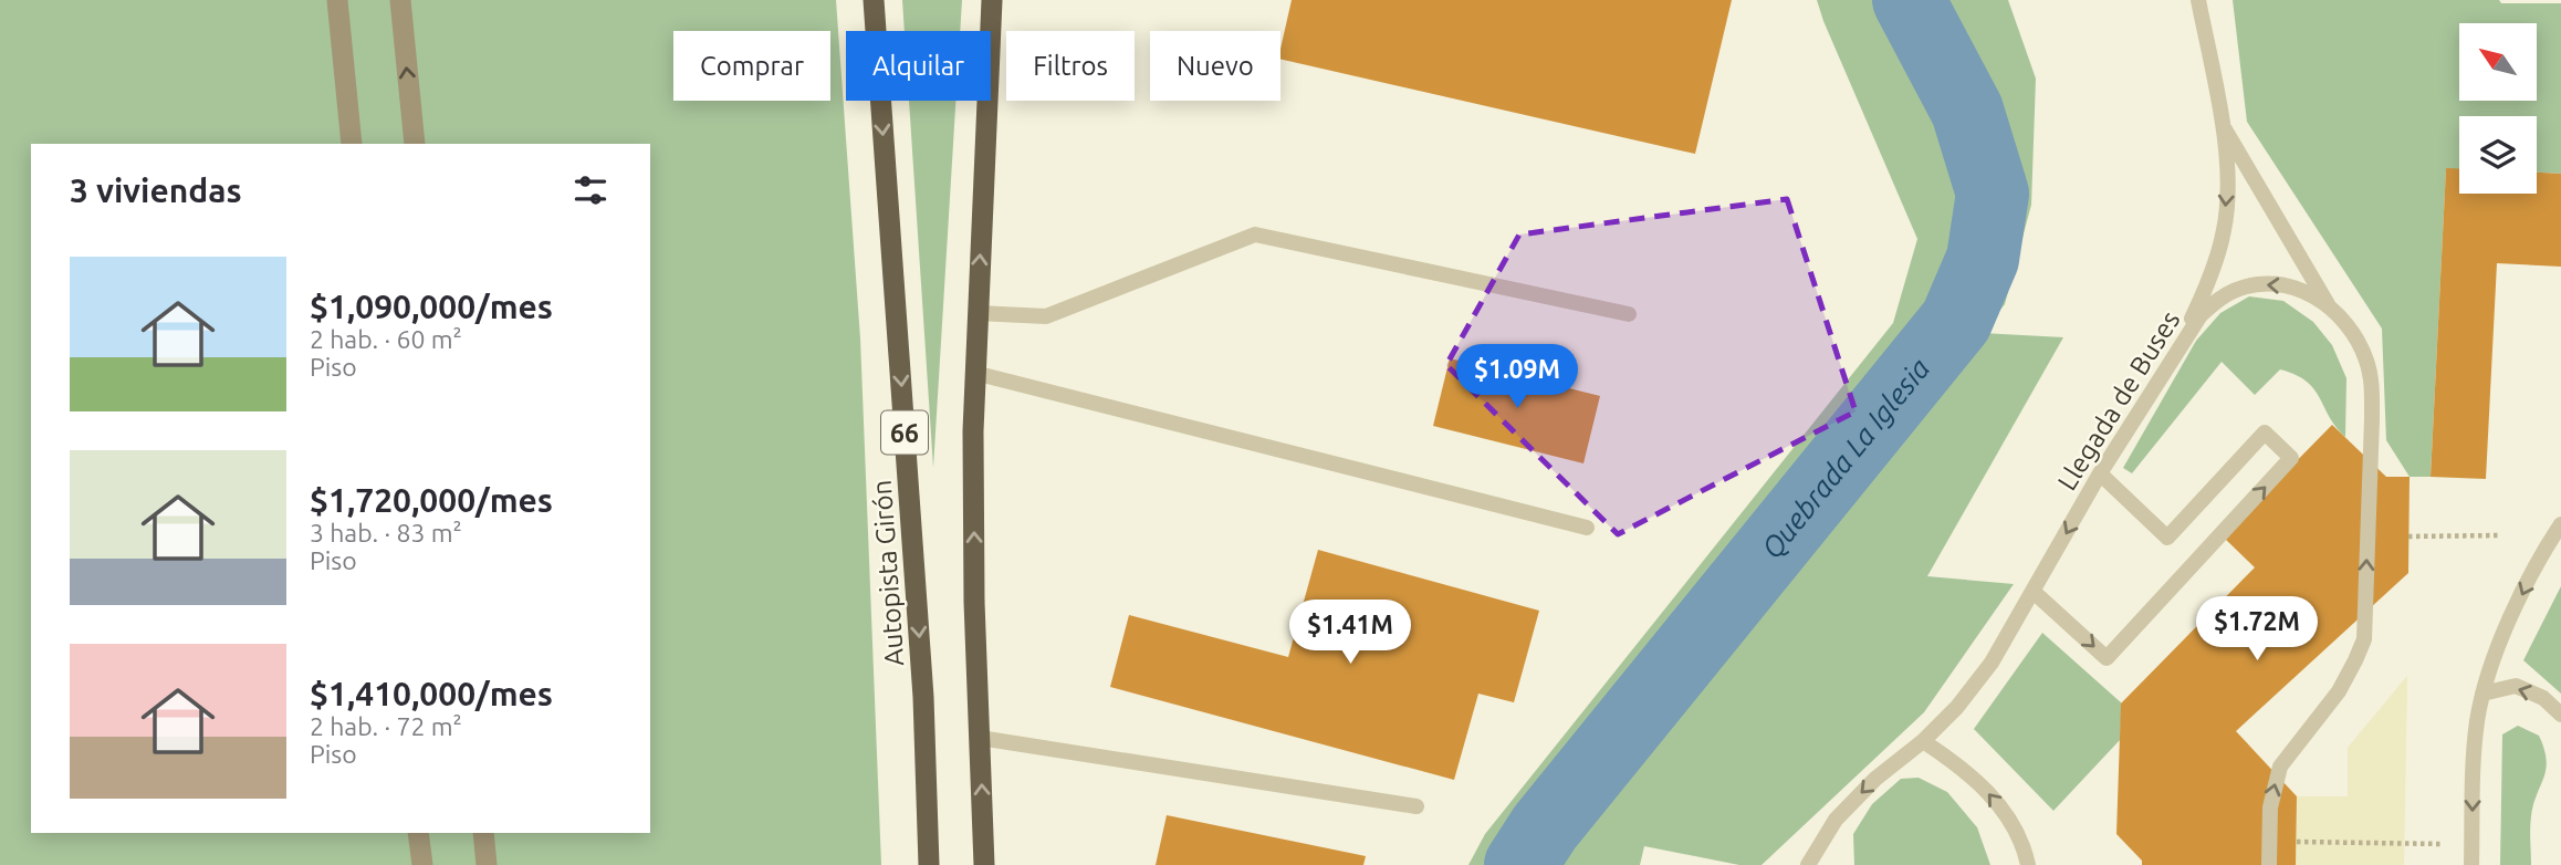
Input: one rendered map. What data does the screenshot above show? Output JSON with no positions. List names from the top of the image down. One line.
{"streets":{"highway":["66","Autopista Girón"],"lane":["Llegada de Buses"]},"water":["Quebrada La Iglesia"],"north":"top left","page":{"chip":["Comprar","Alquilar","Filtros","Nuevo"],"heading":"3 viviendas","list":[{"name":"$1,090,000/mes","note":"2 hab. · 60 m² · Piso"},{"name":"$1,720,000/mes","note":"3 hab. · 83 m² · Piso"},{"name":"$1,410,000/mes","note":"2 hab. · 72 m² · Piso"}],"price":["$1.09M","$1.72M","$1.41M"]}}
